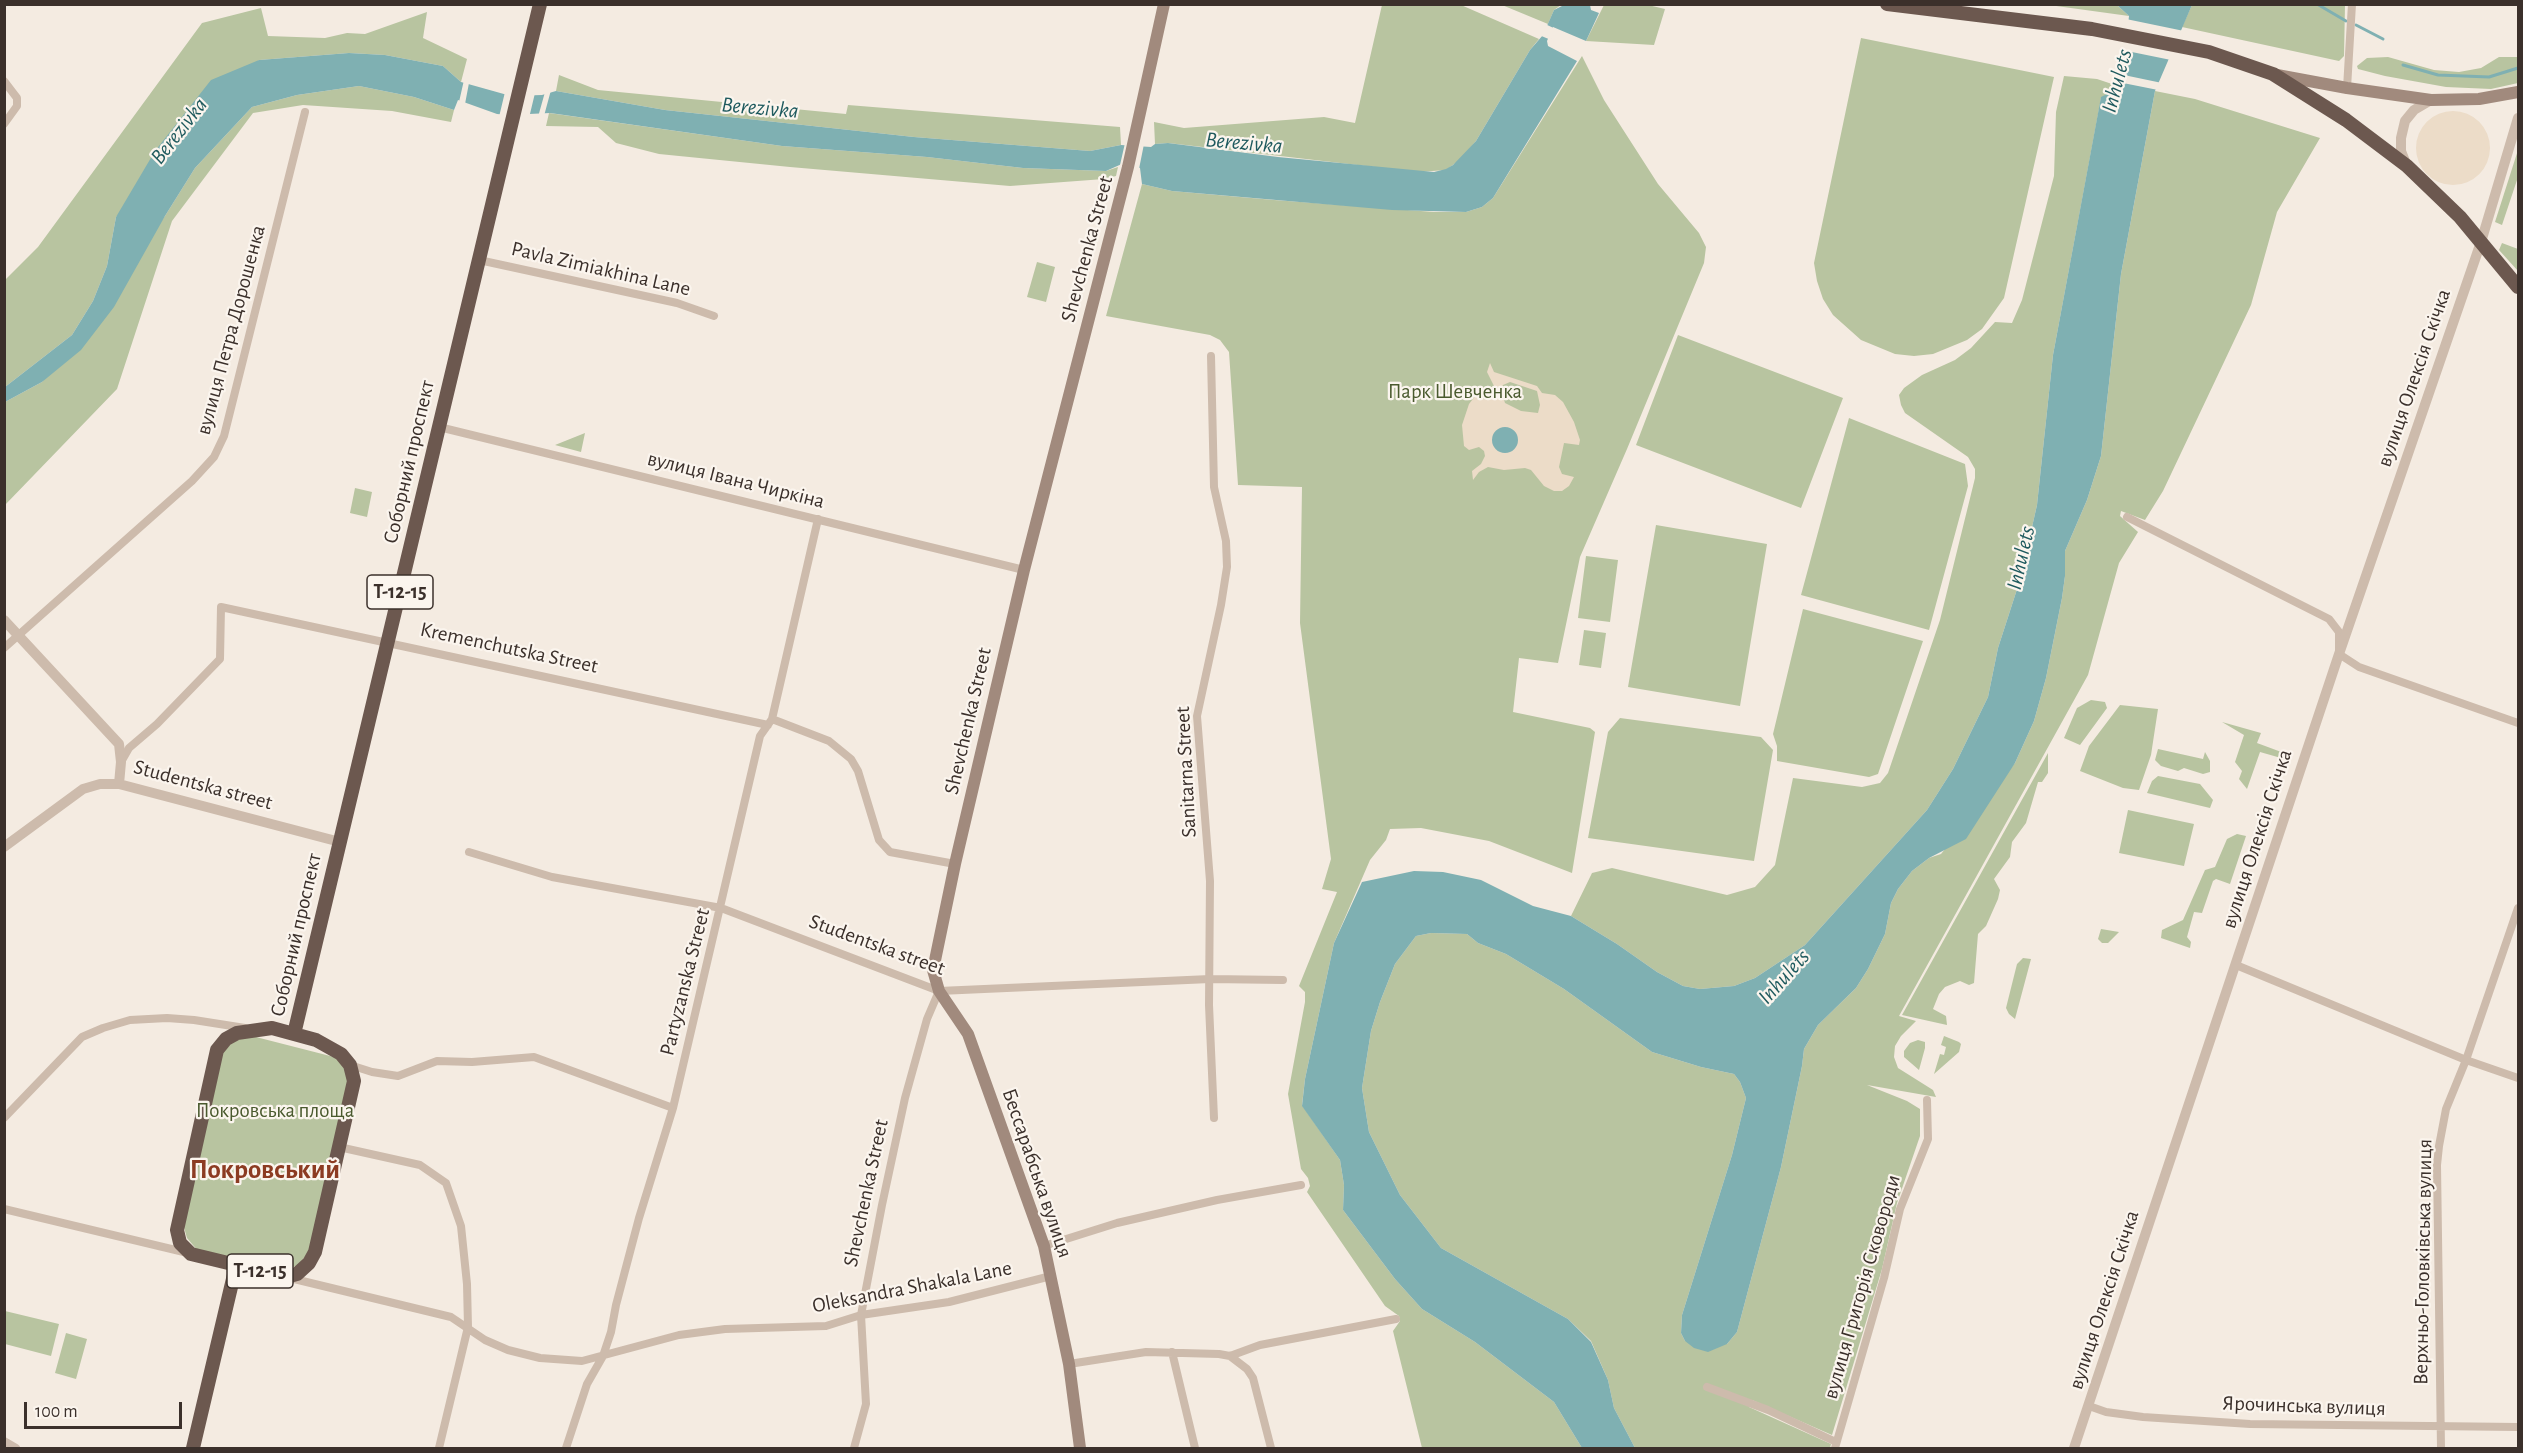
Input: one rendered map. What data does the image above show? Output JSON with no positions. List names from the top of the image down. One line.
{"streets":{"highway":["Соборний проспект","Т-12-15"],"main road":["Shevchenka Street","Бессарабська вулиця"],"street":["Pavla Zimiakhina Lane","вулиця Петра Дорошенка","вулиця Олексія Скічка","вулиця Івана Чиркіна","Kremenchutska Street","Sanitarna Street","Studentska street","Partyzanska Street","Верхньо-Головківська вулиця","Oleksandra Shakala Lane","вулиця Григорія Сковороди","Ярочинська вулиця"]},"crossings":[["Shevchenka Street","вулиця Івана Чиркіна"],["Shevchenka Street","Kremenchutska Street"],["Shevchenka Street","Studentska street"],["Shevchenka Street","Бессарабська вулиця"],["Shevchenka Street","Oleksandra Shakala Lane"],["Pavla Zimiakhina Lane","Соборний проспект"],["вулиця Петра Дорошенка","Studentska street"],["вулиця Олексія Скічка","Ярочинська вулиця"],["Соборний проспект","вулиця Івана Чиркіна"],["Соборний проспект","Kremenchutska Street"],["Соборний проспект","Studentska street"],["вулиця Івана Чиркіна","Partyzanska Street"],["Kremenchutska Street","Studentska street"],["Kremenchutska Street","Partyzanska Street"],["Sanitarna Street","Studentska street"],["Studentska street","Partyzanska Street"],["Studentska street","Бессарабська вулиця"],["Partyzanska Street","Oleksandra Shakala Lane"],["Бессарабська вулиця","Oleksandra Shakala Lane"],["Верхньо-Головківська вулиця","Ярочинська вулиця"]],"districts":["Покровський"],"water":["Inhulets","Berezivka"],"parks":["Парк Шевченка","Покровська площа"],"scale_bar":"100 m"}
